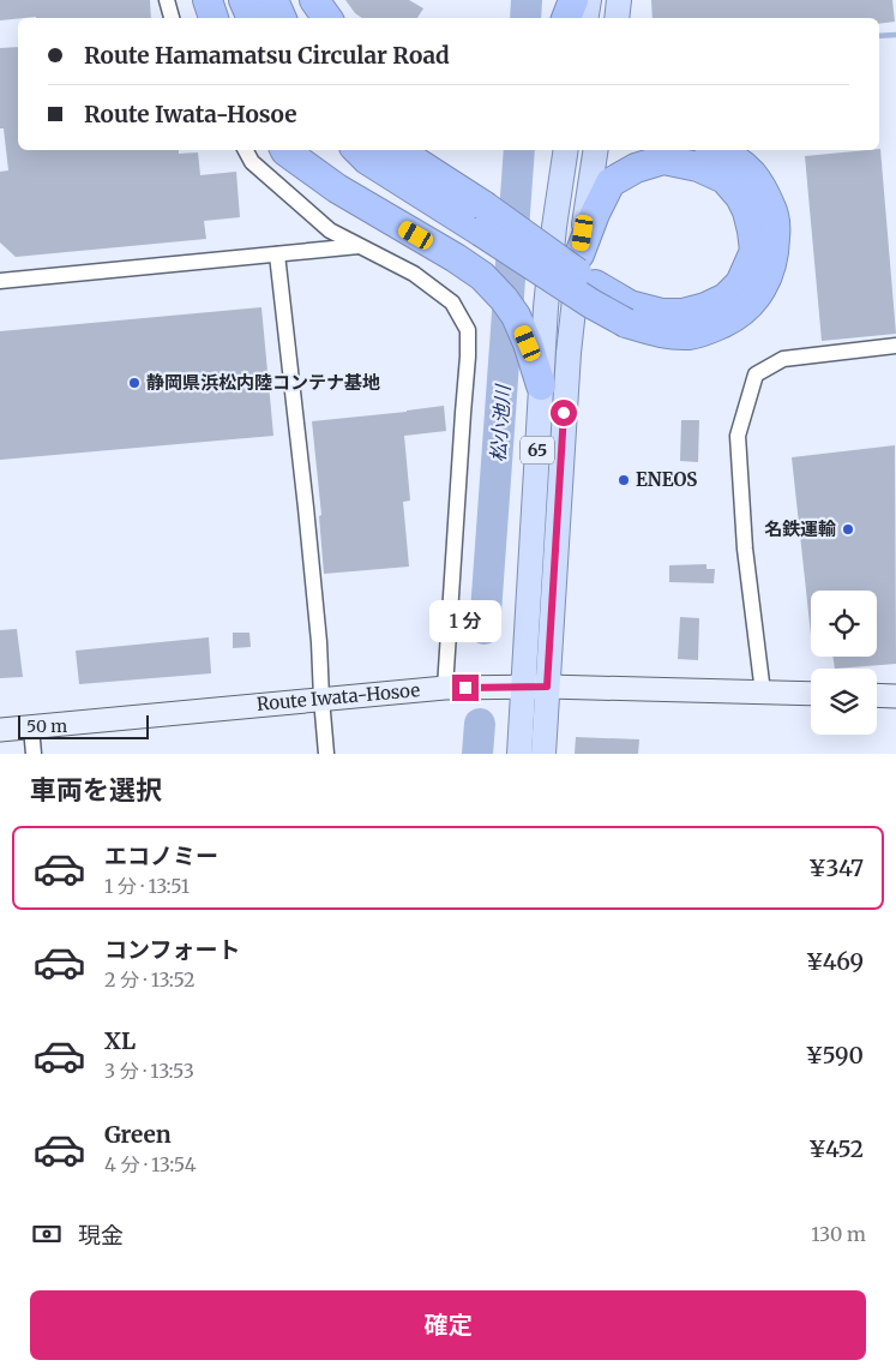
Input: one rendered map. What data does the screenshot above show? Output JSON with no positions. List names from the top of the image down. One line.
{"streets":{"main road":["65","Route Iwata-Hosoe"]},"crossings":[["65","Route Iwata-Hosoe"]],"water":["松小池川"],"places":["静岡県浜松内陸コンテナ基地","ENEOS","名鉄運輸"],"scale_bar":"50 m","page":{"banner":["Route Hamamatsu Circular Road","Route Iwata-Hosoe"],"bubble":"1 分","scale":"50 m","heading":"車両を選択","list":[{"name":"エコノミー","note":"1 分 · 13:51","value":"¥347"},{"name":"コンフォート","note":"2 分 · 13:52","value":"¥469"},{"name":"XL","note":"3 分 · 13:53","value":"¥590"},{"name":"Green","note":"4 分 · 13:54","value":"¥452"}],"pay":["現金","130 m"],"buttons":"確定"}}
